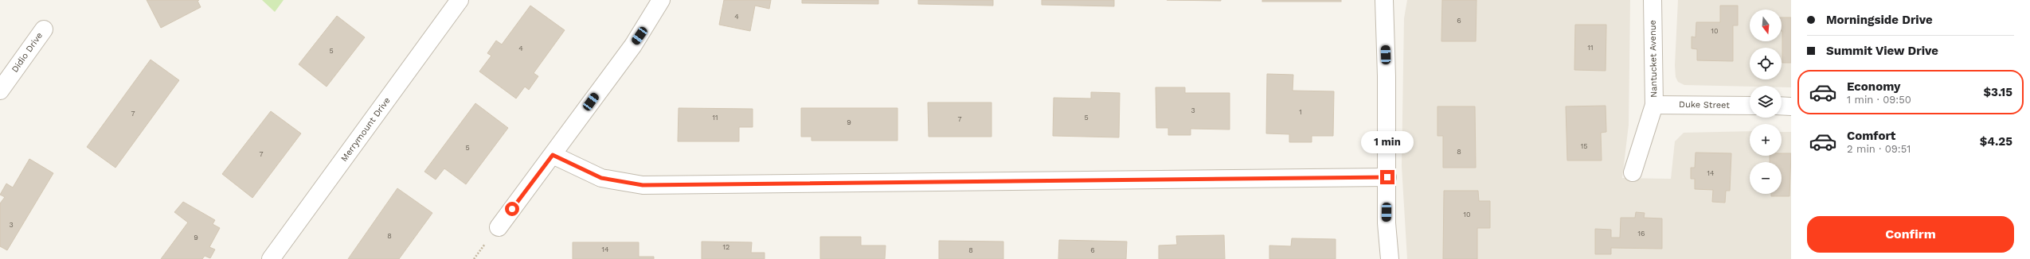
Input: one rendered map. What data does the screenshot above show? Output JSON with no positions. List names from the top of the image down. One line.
{"streets":{"street":["Didio Drive","Nantucket Avenue","Duke Street","Merrymount Drive"]},"crossings":[["Nantucket Avenue","Duke Street"]],"house_numbers":["4","6","10","11","4","5","3","1","7","11","5","7","9","15","5","8","7","14","10","3","16","8","9","12","14","8","6"],"north":"bottom","page":{"banner":["Morningside Drive","Summit View Drive"],"map_buttons":["+","−"],"list":[{"name":"Economy","note":"1 min · 09:50","value":"$3.15"},{"name":"Comfort","note":"2 min · 09:51","value":"$4.25"}],"bubble":"1 min","buttons":"Confirm"}}
